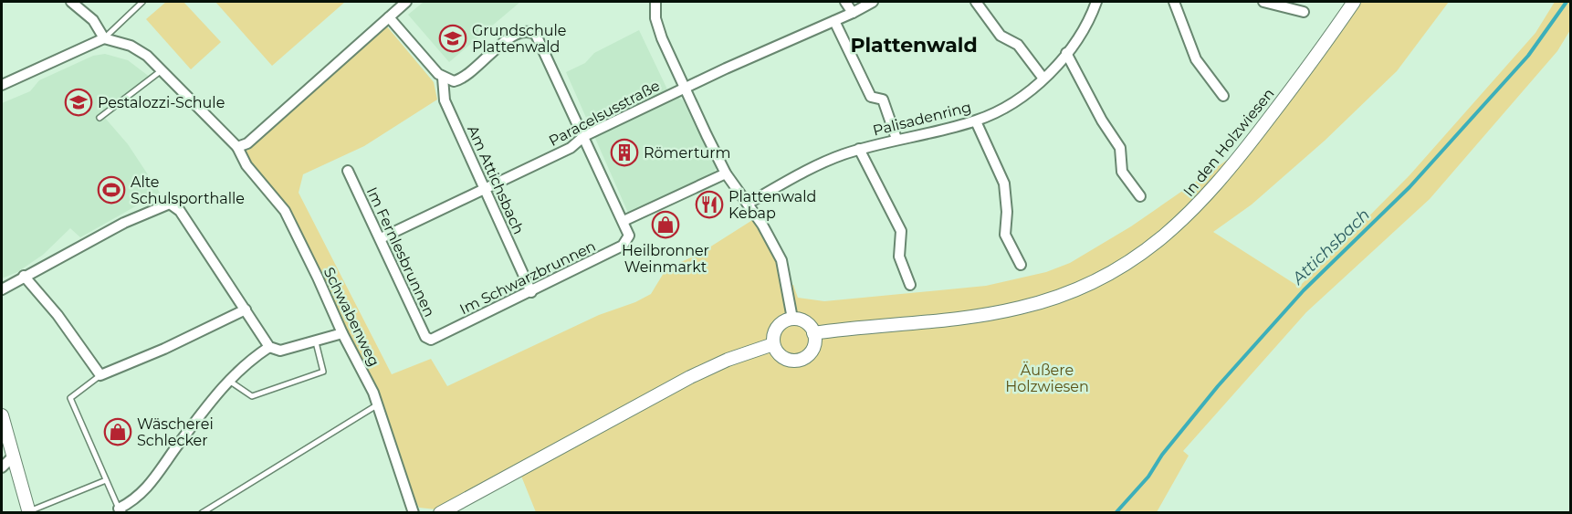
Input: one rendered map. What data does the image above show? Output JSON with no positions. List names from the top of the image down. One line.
{"streets":{"street":["Paracelsusstraße","Palisadenring","In den Holzwiesen","Am Attichsbach","Im Fernlesbrunnen","Im Schwarzbrunnen","Schwabenweg"]},"crossings":[["Paracelsusstraße","Am Attichsbach"],["Paracelsusstraße","Im Fernlesbrunnen"],["Am Attichsbach","Im Schwarzbrunnen"],["Im Fernlesbrunnen","Im Schwarzbrunnen"]],"districts":["Plattenwald"],"water":["Attichsbach"],"parks":["Äußere Holzwiesen"],"places":{"school or university":["Grundschule Plattenwald","Pestalozzi-Schule"],"building":["Römerturm"],"sports":["Alte Schulsporthalle"],"restaurant":["Plattenwald Kebap"],"shop":["Heilbronner Weinmarkt","Wäscherei Schlecker"]}}
